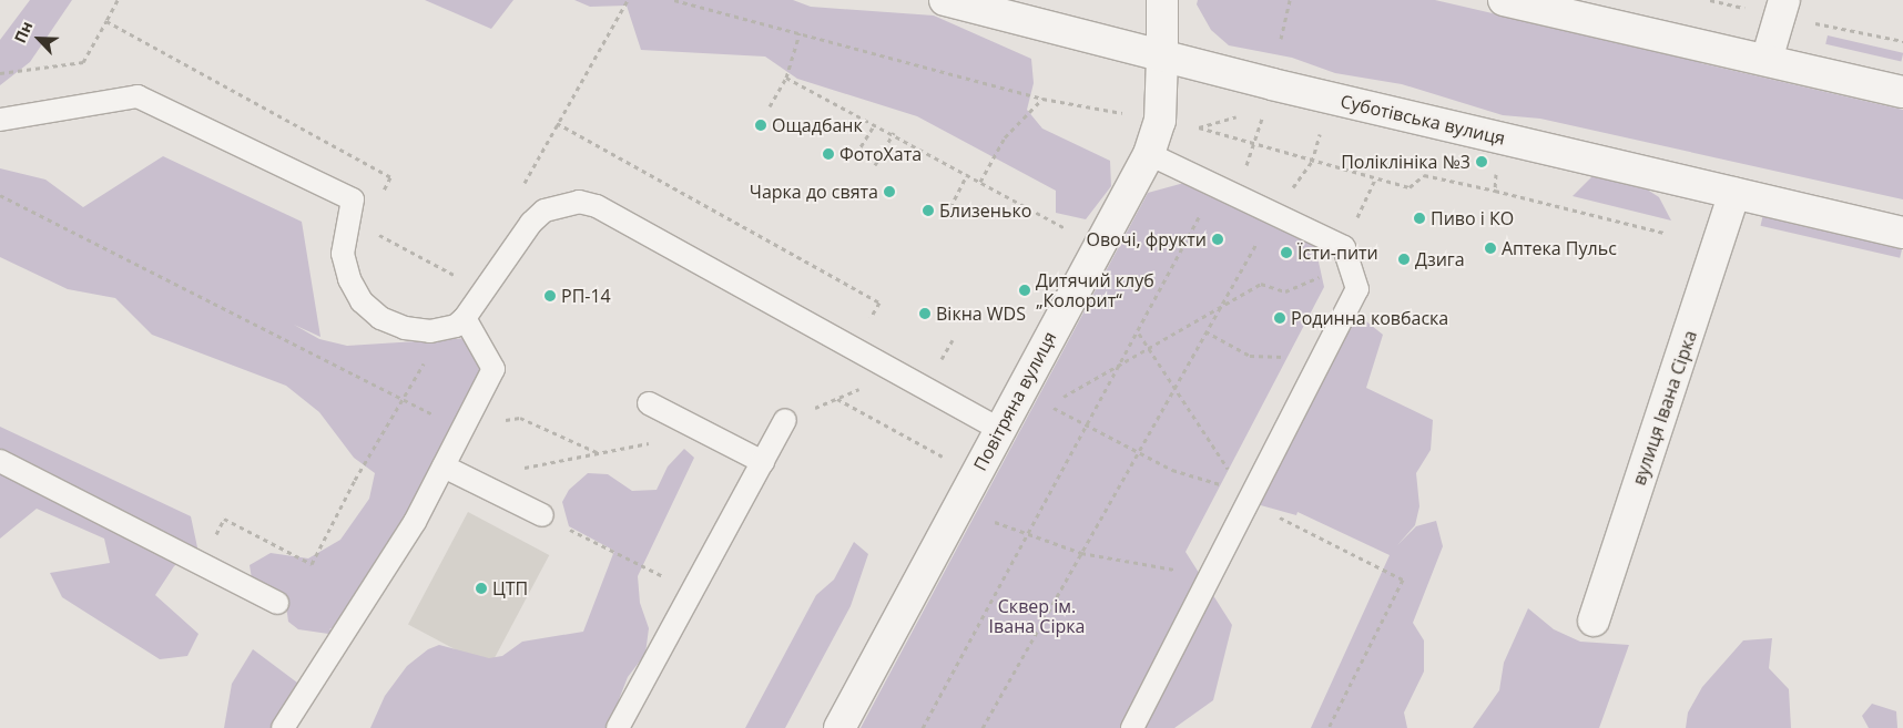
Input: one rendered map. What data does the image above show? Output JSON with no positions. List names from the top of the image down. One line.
{"streets":{"street":["Суботівська вулиця","Повітряна вулиця","вулиця Івана Сірка"]},"crossings":[["Суботівська вулиця","Повітряна вулиця"],["Суботівська вулиця","вулиця Івана Сірка"]],"parks":["Сквер ім. Івана Сірка"],"places":["Ощадбанк","ФотоХата","Поліклініка №3","Чарка до свята","Близенько","Пиво і КО","Овочі, фрукти","Аптека Пульс","Їсти-пити","Дзига","Дитячий клуб „Колорит“","РП-14","Вікна WDS","Родинна ковбаска","ЦТП"],"north":"top left"}
